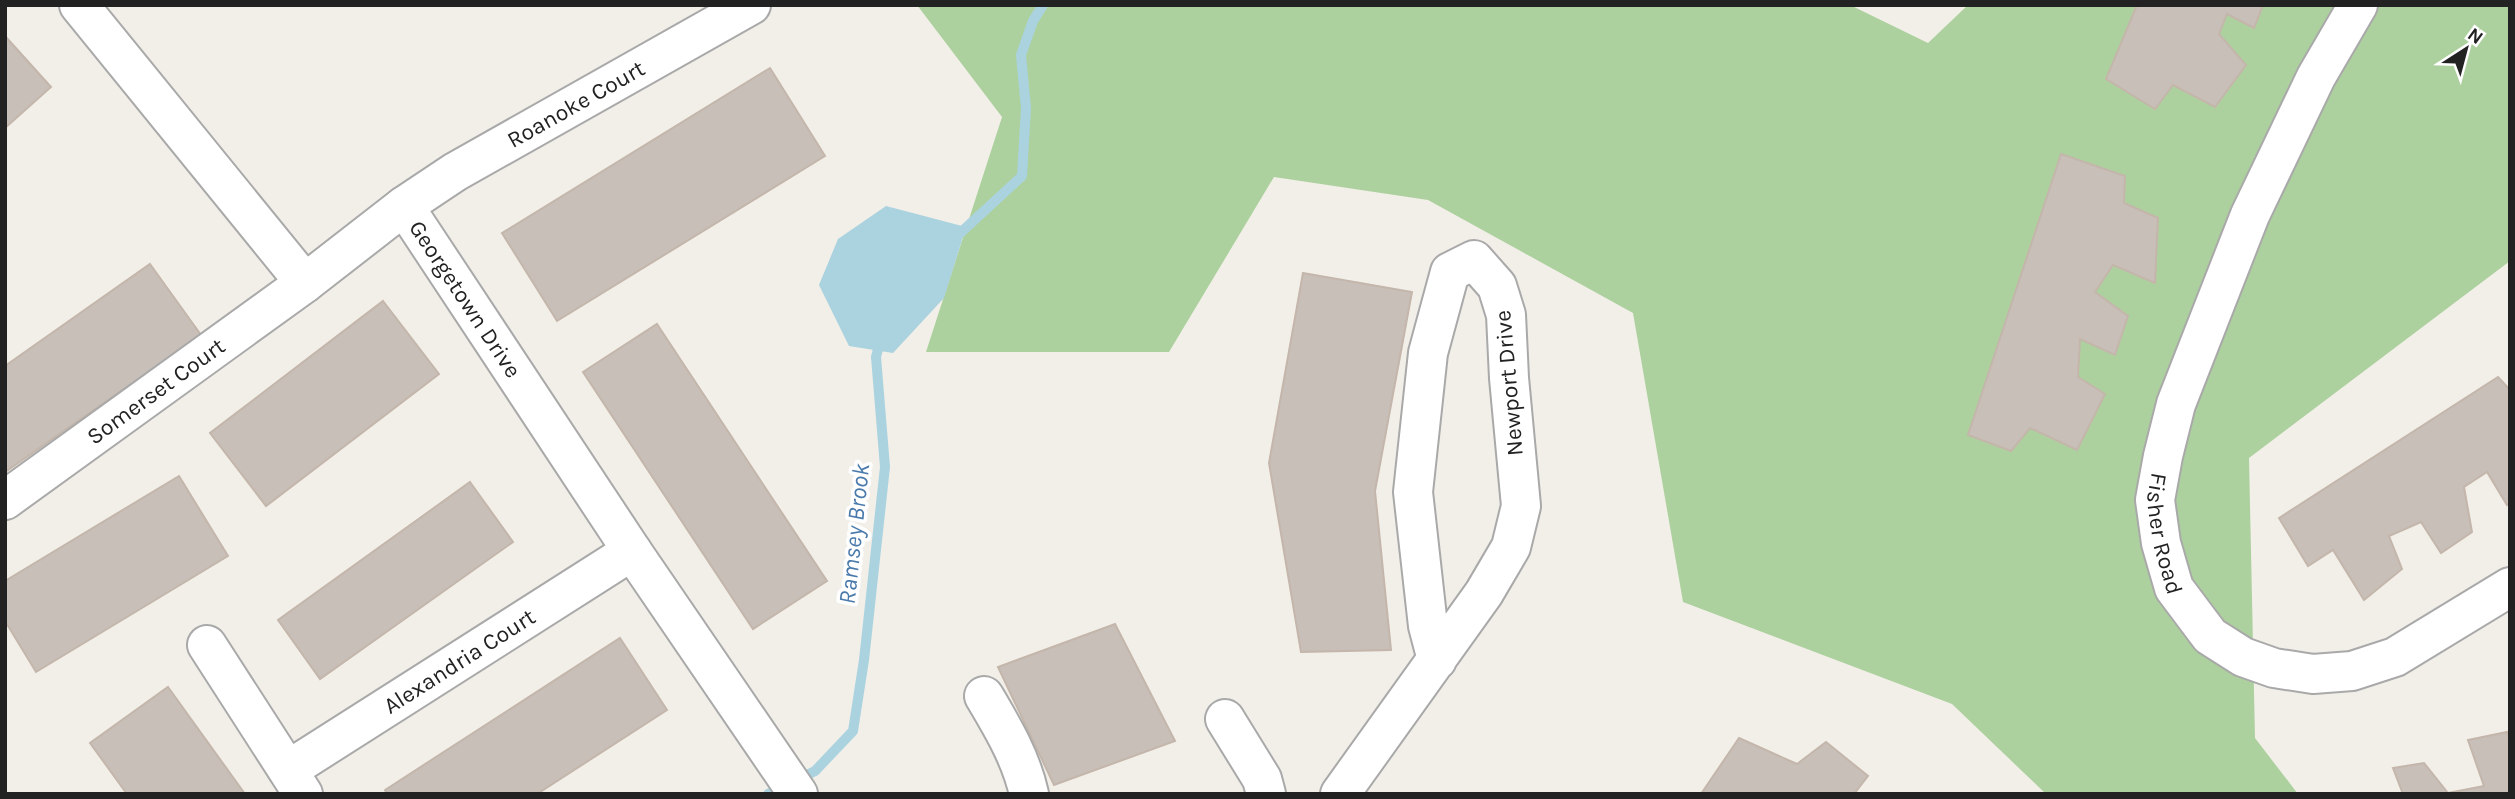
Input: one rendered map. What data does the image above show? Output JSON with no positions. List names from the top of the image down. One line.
{"streets":{"street":["Roanoke Court","Georgetown Drive","Newport Drive","Somerset Court","Fisher Road","Alexandria Court"]},"crossings":[["Roanoke Court","Georgetown Drive"],["Georgetown Drive","Somerset Court"],["Georgetown Drive","Alexandria Court"]],"water":["Ramsey Brook"],"north":"top right"}
